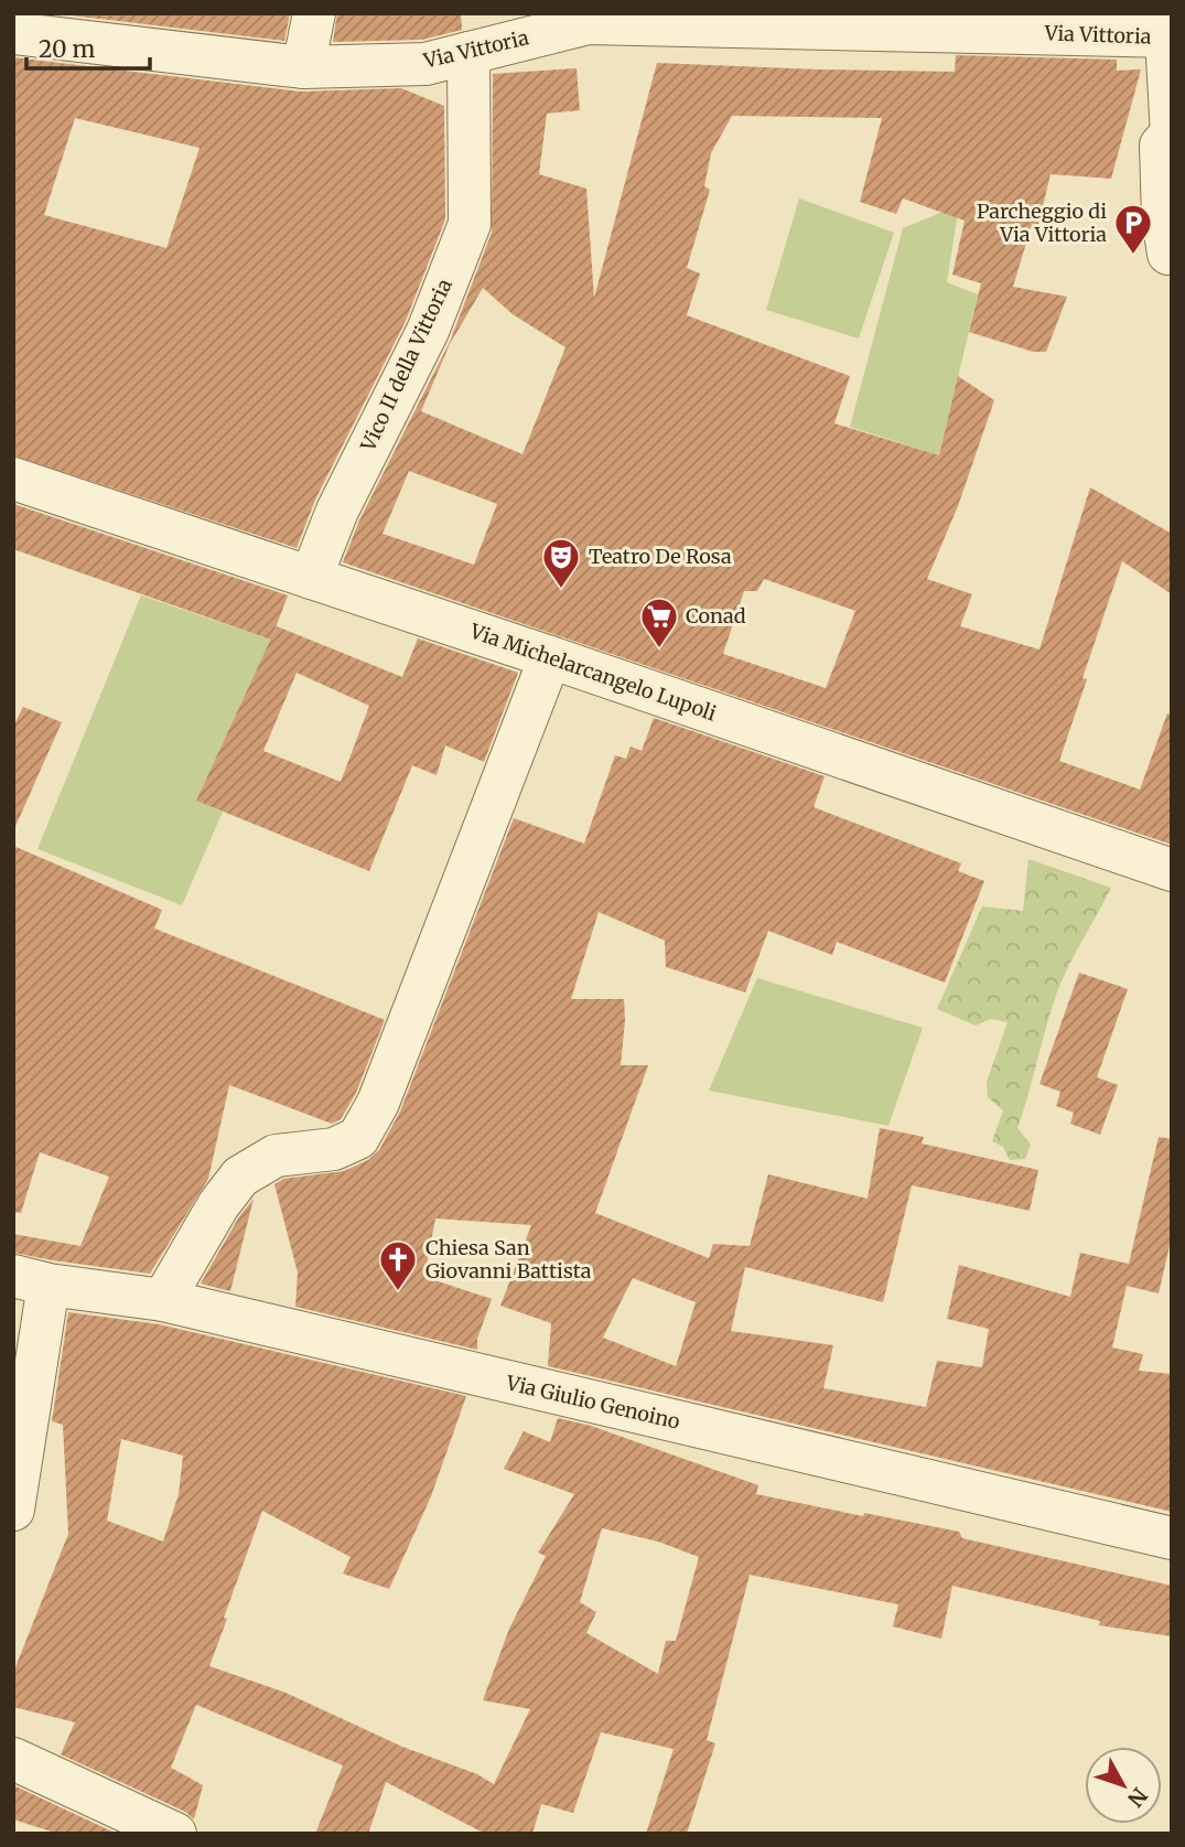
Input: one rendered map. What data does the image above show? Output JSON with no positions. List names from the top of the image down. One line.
{"streets":{"street":["Via Vittoria","Vico II della Vittoria","Via Michelarcangelo Lupoli","Via Giulio Genoino"]},"crossings":[["Via Vittoria","Vico II della Vittoria"],["Vico II della Vittoria","Via Michelarcangelo Lupoli"]],"places":{"parking":["Parcheggio di Via Vittoria"],"theatre":["Teatro De Rosa"],"supermarket":["Conad"],"church":["Chiesa San Giovanni Battista"]},"scale_bar":"20 m","north":"bottom right"}
